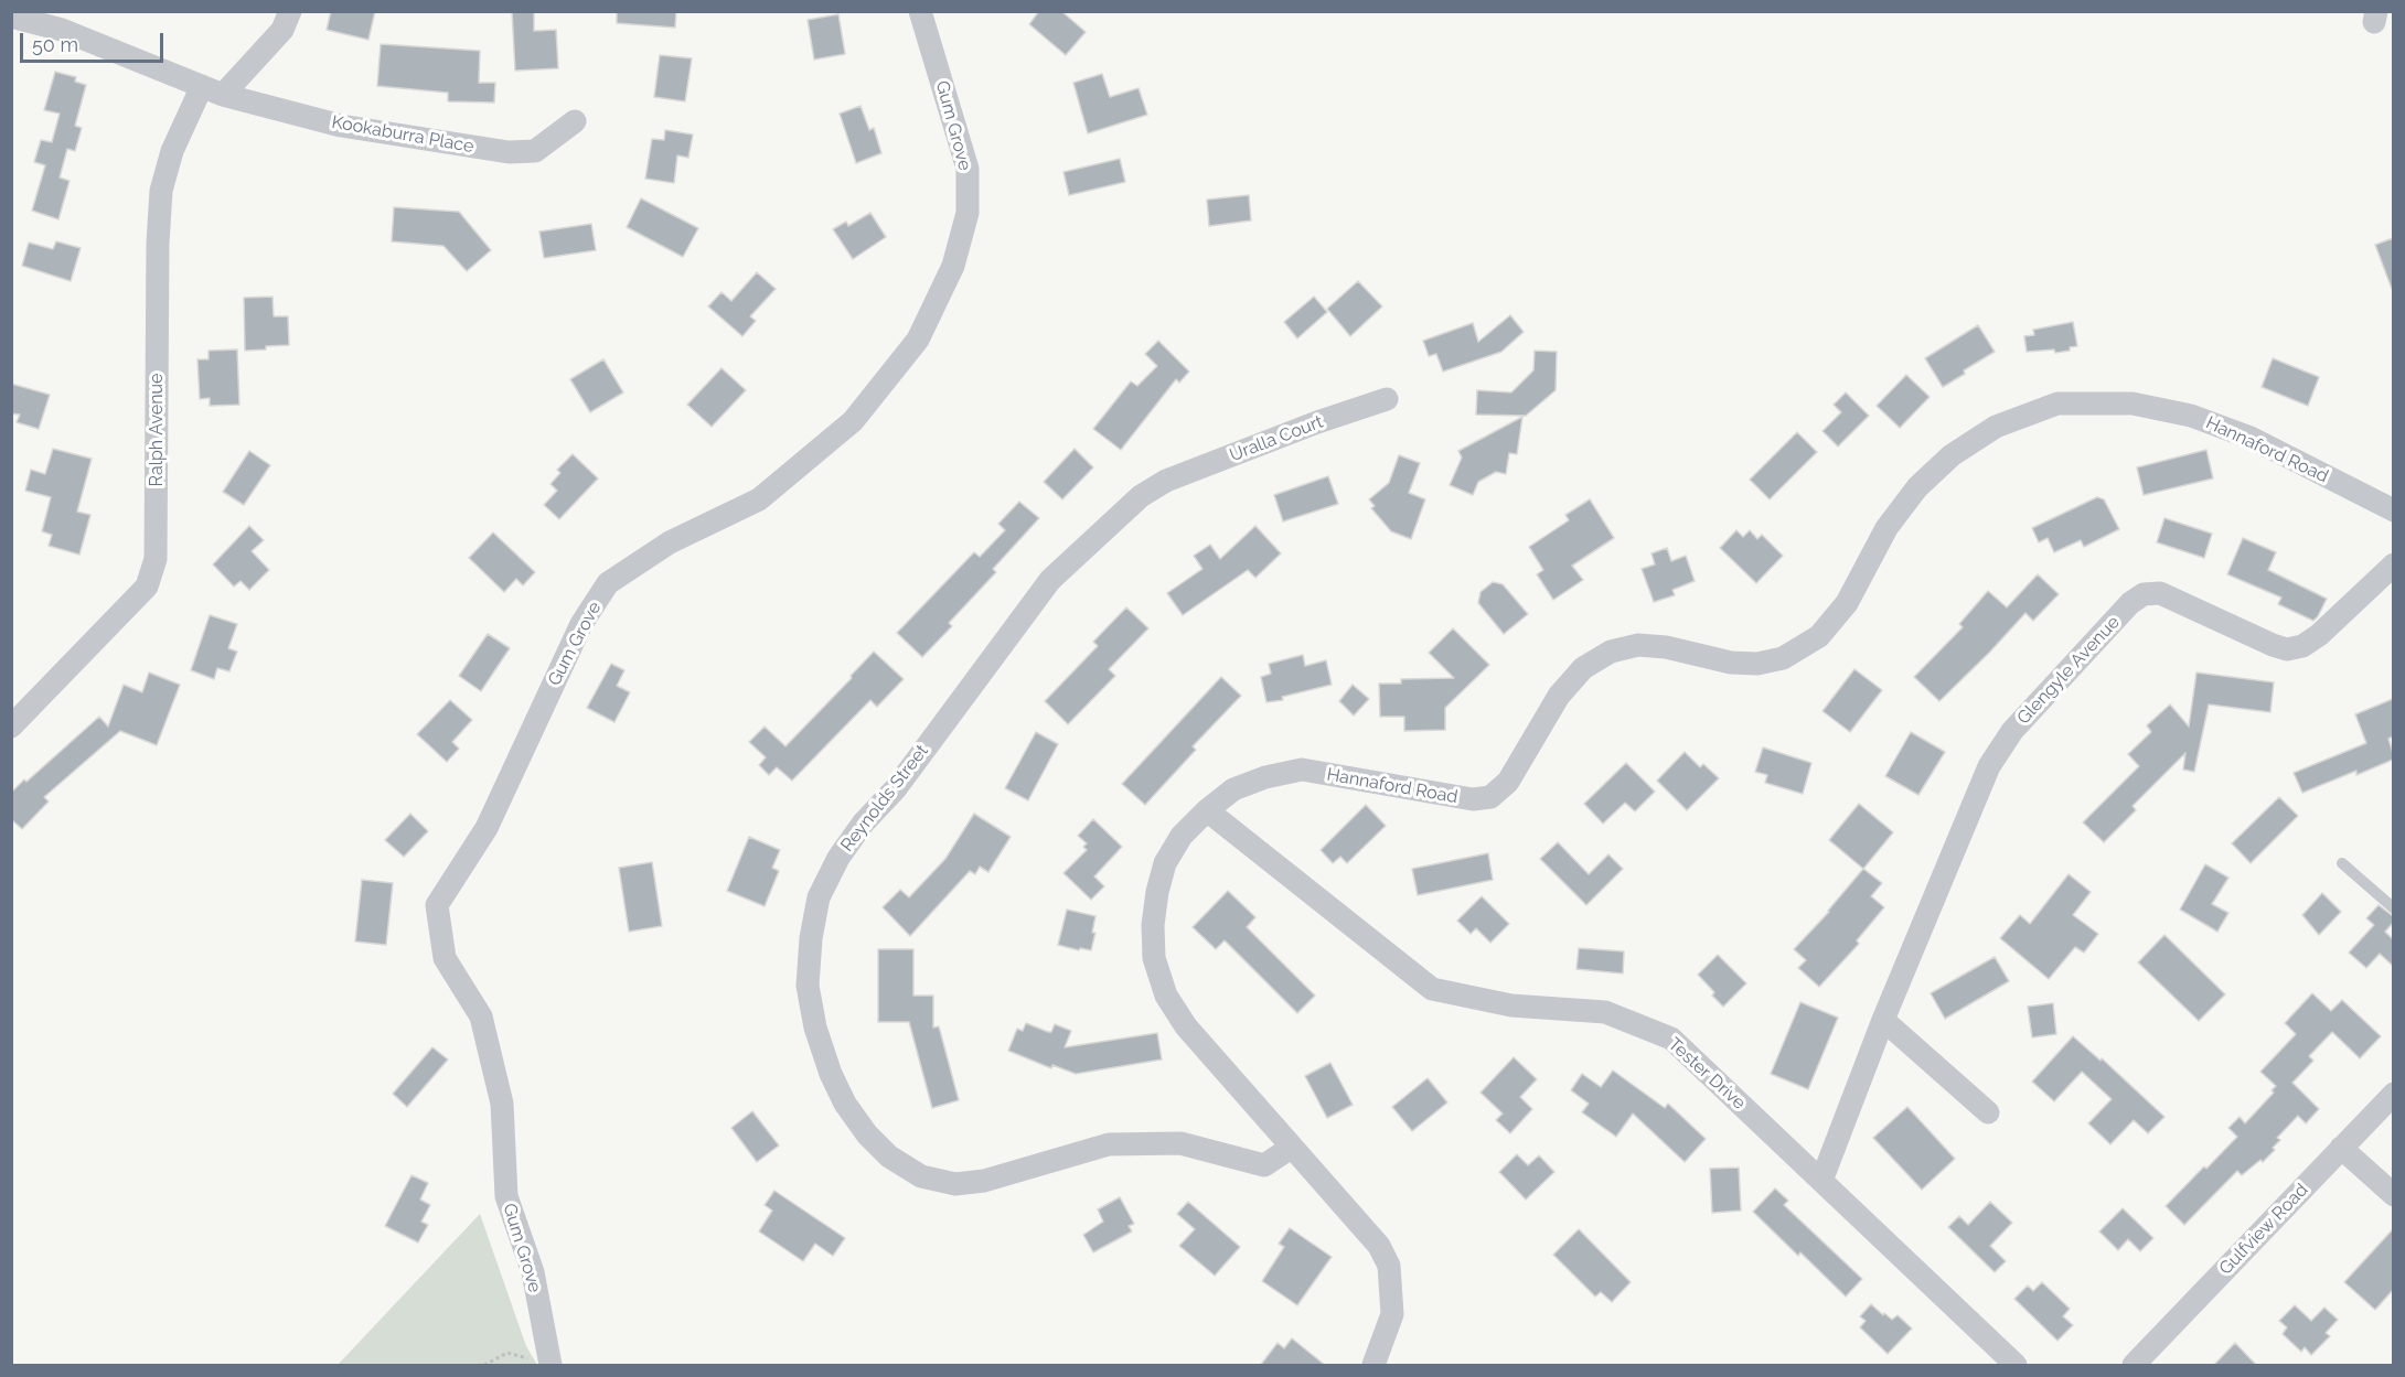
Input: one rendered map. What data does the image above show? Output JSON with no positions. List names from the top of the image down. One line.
{"streets":{"street":["Gum Grove","Kookaburra Place","Ralph Avenue","Uralla Court","Hannaford Road","Glengyle Avenue","Reynolds Street","Tester Drive","Gulfview Road"]},"crossings":[["Kookaburra Place","Ralph Avenue"],["Uralla Court","Reynolds Street"],["Hannaford Road","Reynolds Street"],["Hannaford Road","Tester Drive"],["Glengyle Avenue","Tester Drive"]],"scale_bar":"50 m"}
